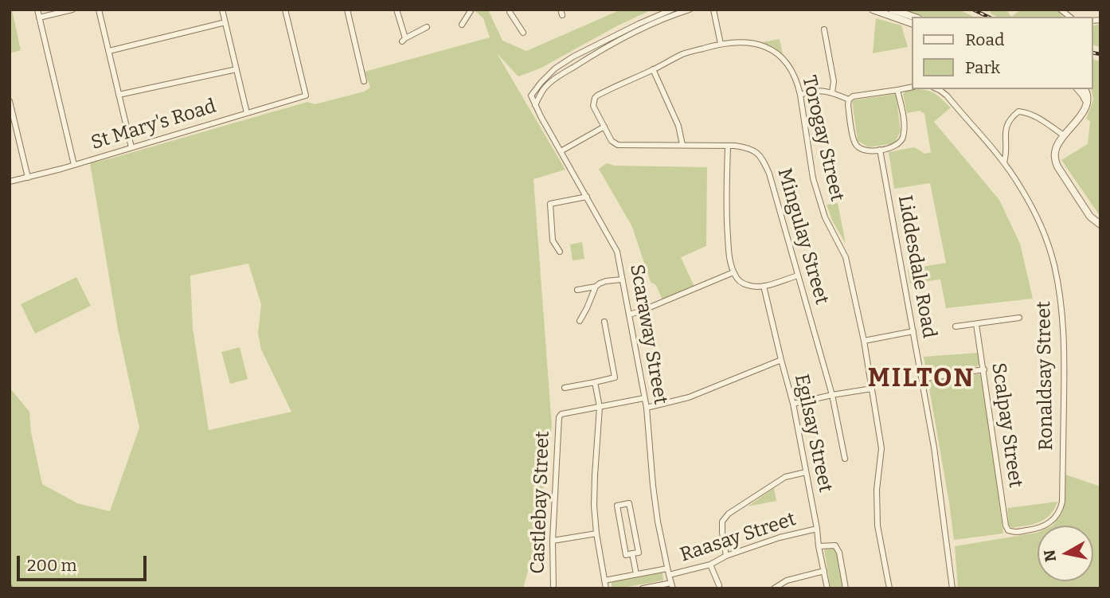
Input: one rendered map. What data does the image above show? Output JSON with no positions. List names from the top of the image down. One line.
{"streets":{"street":["St Mary's Road","Torogay Street","Mingulay Street","Liddesdale Road","Scaraway Street","Ronaldsay Street","Scalpay Street","Egilsay Street","Castlebay Street","Raasay Street"]},"crossings":[["Torogay Street","Mingulay Street"],["Scaraway Street","Raasay Street"],["Ronaldsay Street","Scalpay Street"],["Egilsay Street","Raasay Street"]],"districts":["MILTON"],"legend":["Road","Park"],"scale_bar":"200 m","north":"left"}
